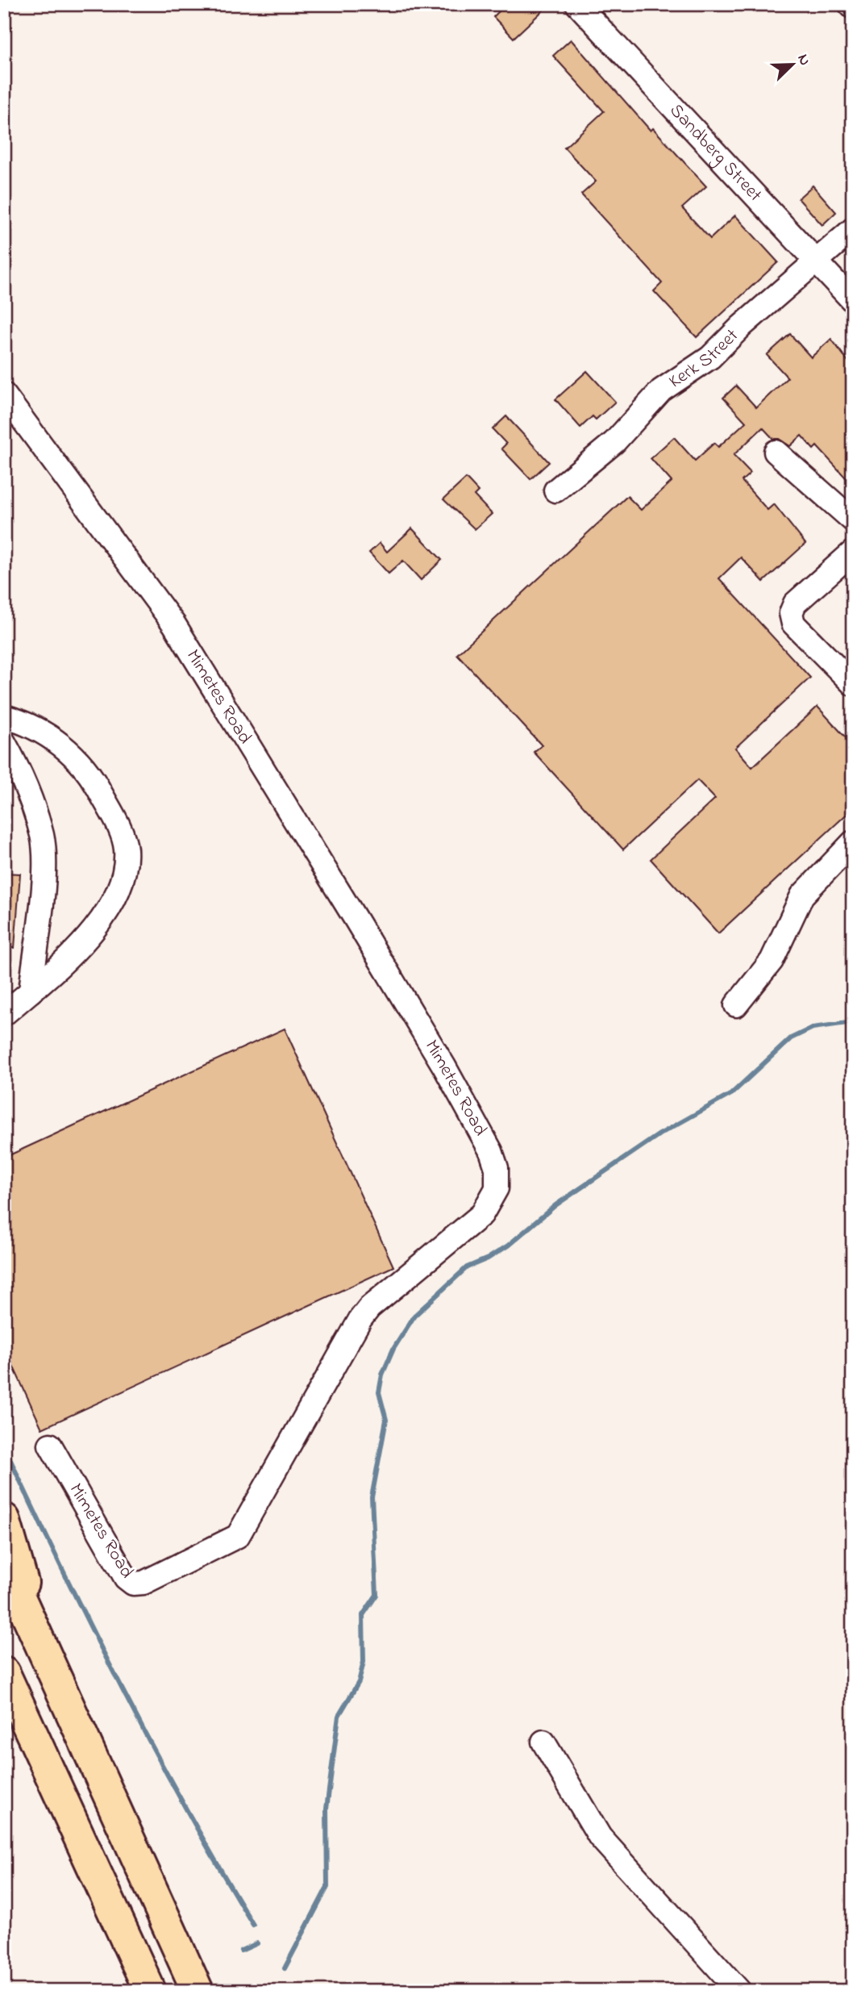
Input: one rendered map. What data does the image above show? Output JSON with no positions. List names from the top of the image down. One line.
{"streets":{"street":["Sandberg Street","Kerk Street","Mimetes Road"]},"crossings":[["Sandberg Street","Kerk Street"]],"north":"top right"}
